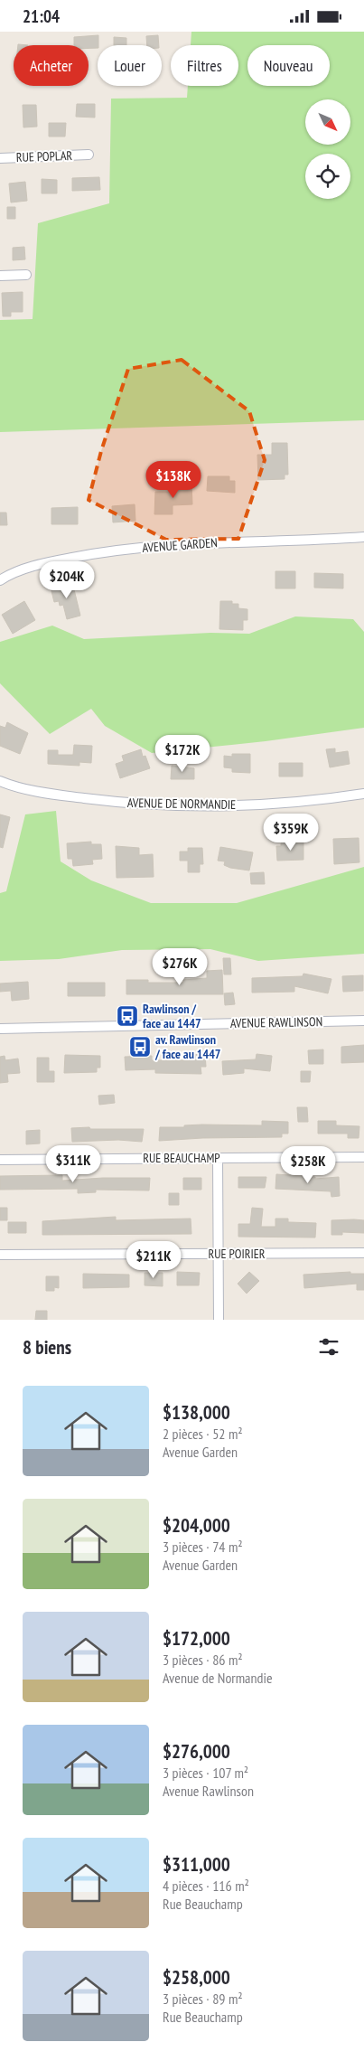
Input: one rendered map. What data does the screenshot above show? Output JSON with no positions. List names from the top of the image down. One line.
{"streets":{"street":["RUE POPLAR","AVENUE GARDEN","AVENUE DE NORMANDIE","AVENUE RAWLINSON","RUE BEAUCHAMP","RUE POIRIER"]},"places":{"bus stop":["Rawlinson / face au 1447","av. Rawlinson / face au 1447"]},"north":"bottom right","page":{"status":"21:04","chip":["Acheter","Louer","Filtres","Nouveau"],"price":["$138K","$204K","$172K","$359K","$276K","$311K","$258K","$211K"],"heading":"8 biens","list":[{"name":"$138,000","note":"2 pièces · 52 m² · Avenue Garden"},{"name":"$204,000","note":"3 pièces · 74 m² · Avenue Garden"},{"name":"$172,000","note":"3 pièces · 86 m² · Avenue de Normandie"},{"name":"$276,000","note":"3 pièces · 107 m² · Avenue Rawlinson"},{"name":"$311,000","note":"4 pièces · 116 m² · Rue Beauchamp"},{"name":"$258,000","note":"3 pièces · 89 m² · Rue Beauchamp"}]}}
